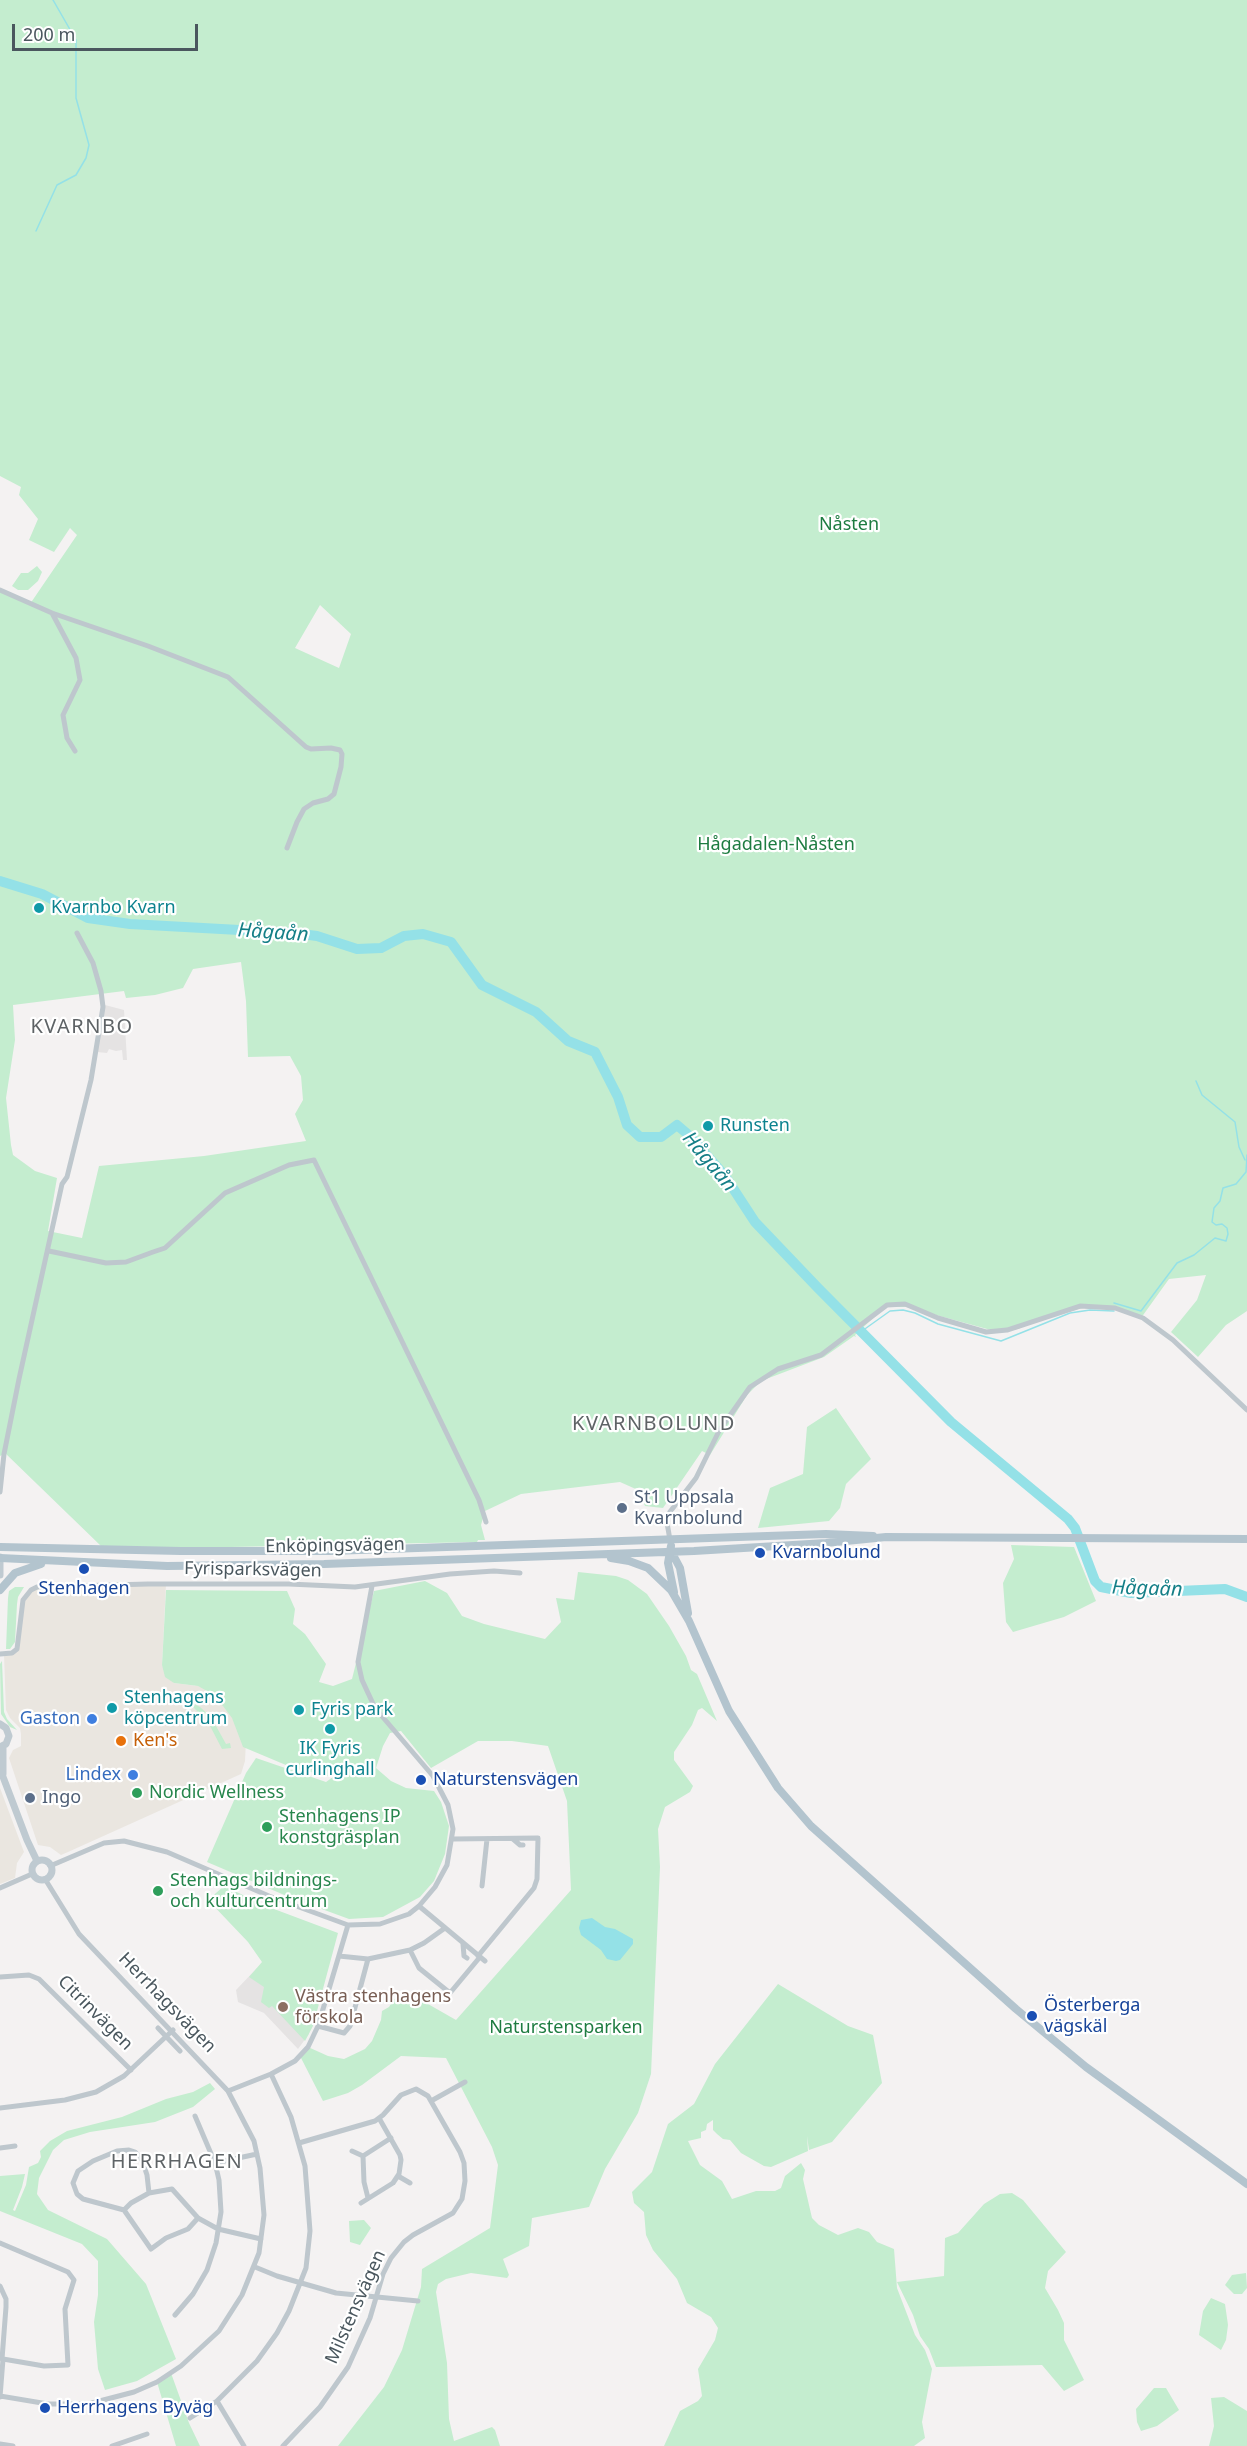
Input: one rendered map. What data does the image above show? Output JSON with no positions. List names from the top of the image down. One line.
{"streets":{"main road":["Enköpingsvägen"],"street":["Fyrisparksvägen","Herrhagsvägen","Citrinvägen","Milstensvägen"]},"districts":["KVARNBO","KVARNBOLUND","HERRHAGEN"],"water":["Hågaån"],"parks":["Nåsten","Hågadalen-Nåsten","Naturstensparken"],"places":["Kvarnbo Kvarn","Runsten","St1 Uppsala Kvarnbolund","Kvarnbolund","Stenhagen","Stenhagens köpcentrum","Fyris park","Gaston","IK Fyris curlinghall","Ken's","Lindex","Naturstensvägen","Nordic Wellness","Ingo","Stenhagens IP konstgräsplan","Stenhags bildnings- och kulturcentrum","Västra stenhagens förskola","Österberga vägskäl","Herrhagens Byväg"],"scale_bar":"200 m"}
